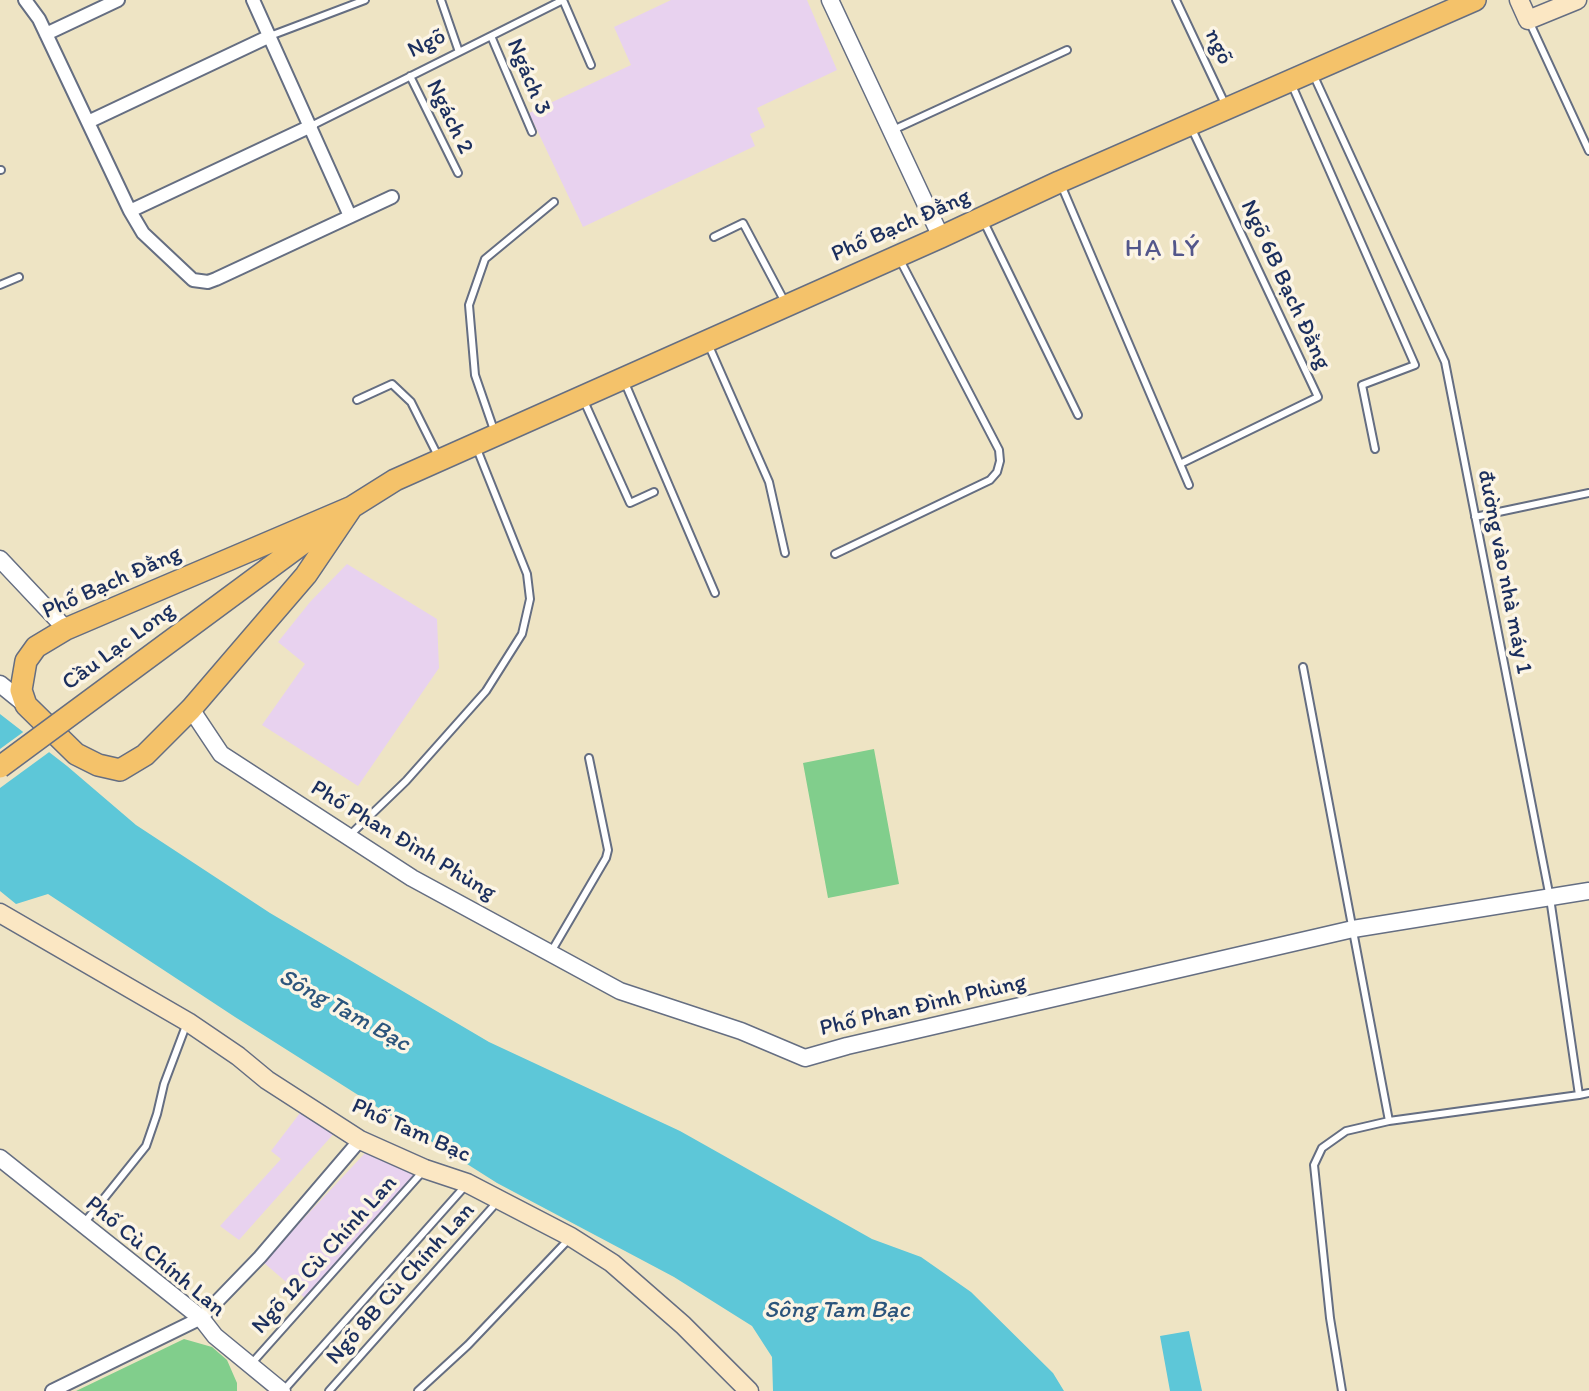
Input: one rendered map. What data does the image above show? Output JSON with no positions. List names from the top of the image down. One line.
{"streets":{"main road":["Phố Bạch Đằng","Cầu Lạc Long","Phố Tam Bạc"],"street":["Phố Phan Đình Phùng","Phố Cù Chính Lan"],"lane":["Ngõ","ngõ","Ngách 3","Ngách 2","Ngõ 6B Bạch Đằng","đường vào nhà máy 1","Ngõ 12 Cù Chính Lan","Ngõ 8B Cù Chính Lan"]},"crossings":[["Ngõ","Ngách 3"],["Ngõ","Ngách 2"],["ngõ","Phố Bạch Đằng"],["Phố Bạch Đằng","Ngõ 6B Bạch Đằng"],["Phố Bạch Đằng","đường vào nhà máy 1"],["Phố Bạch Đằng","Cầu Lạc Long"],["Phố Bạch Đằng","Phố Phan Đình Phùng"],["đường vào nhà máy 1","Phố Phan Đình Phùng"],["Phố Tam Bạc","Ngõ 12 Cù Chính Lan"],["Phố Tam Bạc","Ngõ 8B Cù Chính Lan"],["Ngõ 12 Cù Chính Lan","Phố Cù Chính Lan"]],"districts":["HẠ LÝ"],"water":["Sông Tam Bạc"]}
